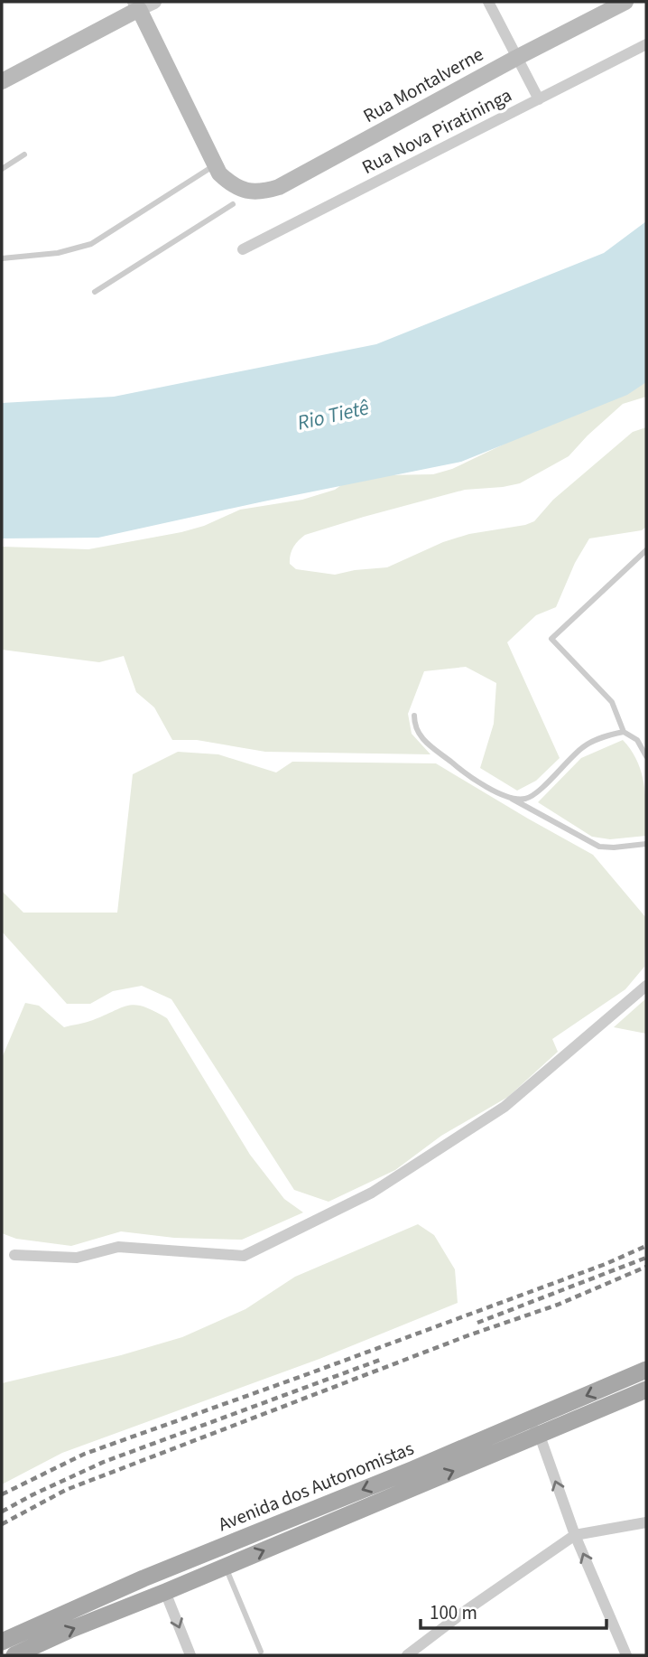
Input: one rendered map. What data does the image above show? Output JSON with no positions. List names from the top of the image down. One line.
{"streets":{"main road":["Rua Montalverne","Avenida dos Autonomistas"],"street":["Rua Nova Piratininga"]},"water":["Rio Tietê"],"scale_bar":"100 m"}
